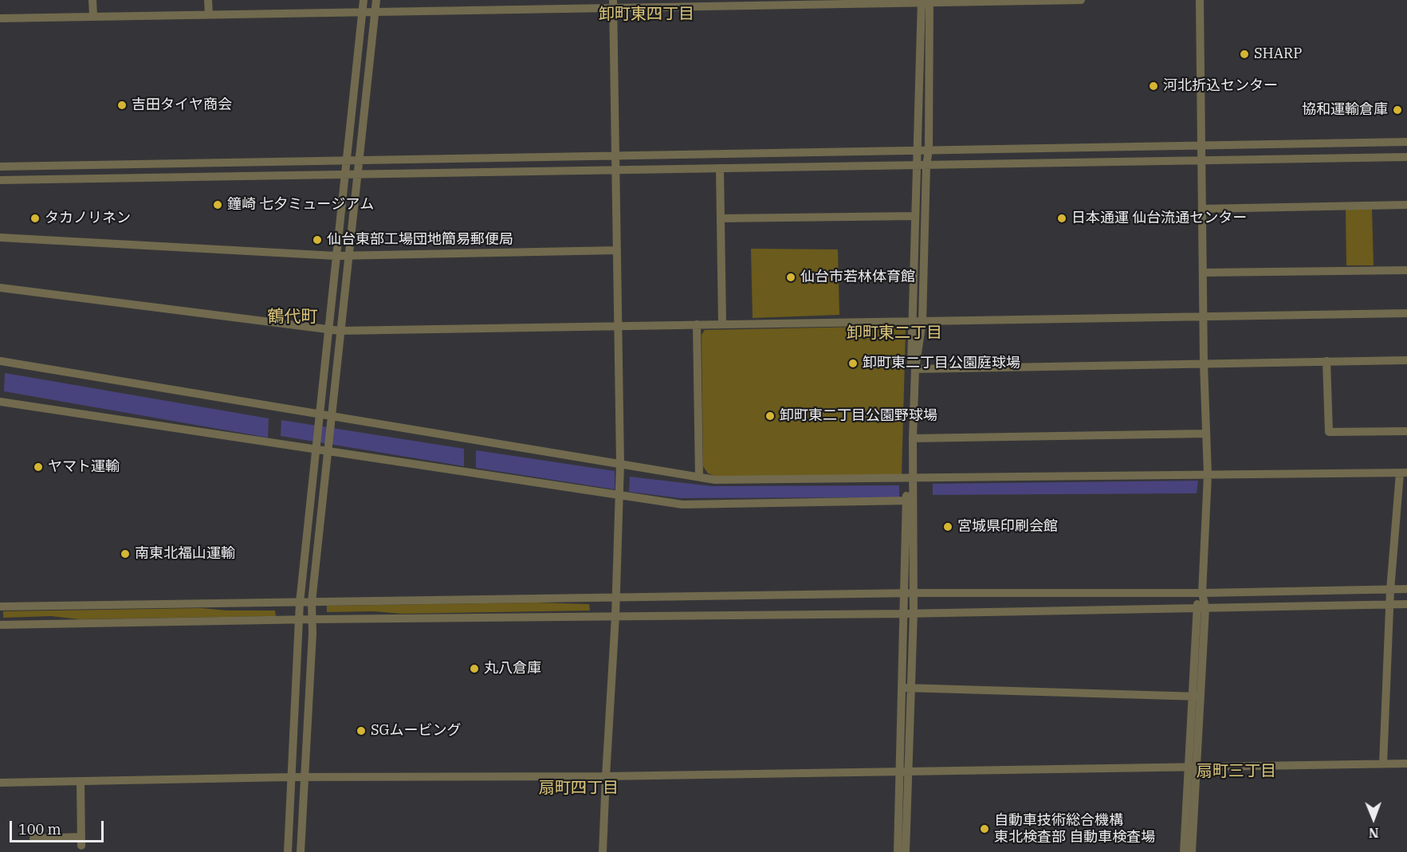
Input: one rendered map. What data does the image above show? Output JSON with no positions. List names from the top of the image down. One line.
{"districts":["卸町東四丁目","鶴代町","卸町東二丁目","扇町三丁目","扇町四丁目"],"places":["SHARP","河北折込センター","吉田タイヤ商会","協和運輸倉庫","鐘崎 七夕ミュージアム","タカノリネン","日本通運 仙台流通センター","仙台東部工場団地簡易郵便局","仙台市若林体育館","卸町東二丁目公園庭球場","卸町東二丁目公園野球場","ヤマト運輸","宮城県印刷会館","南東北福山運輸","丸八倉庫","SGムービング","自動車技術総合機構 東北検査部 自動車検査場"],"scale_bar":"100 m","north":"bottom"}
